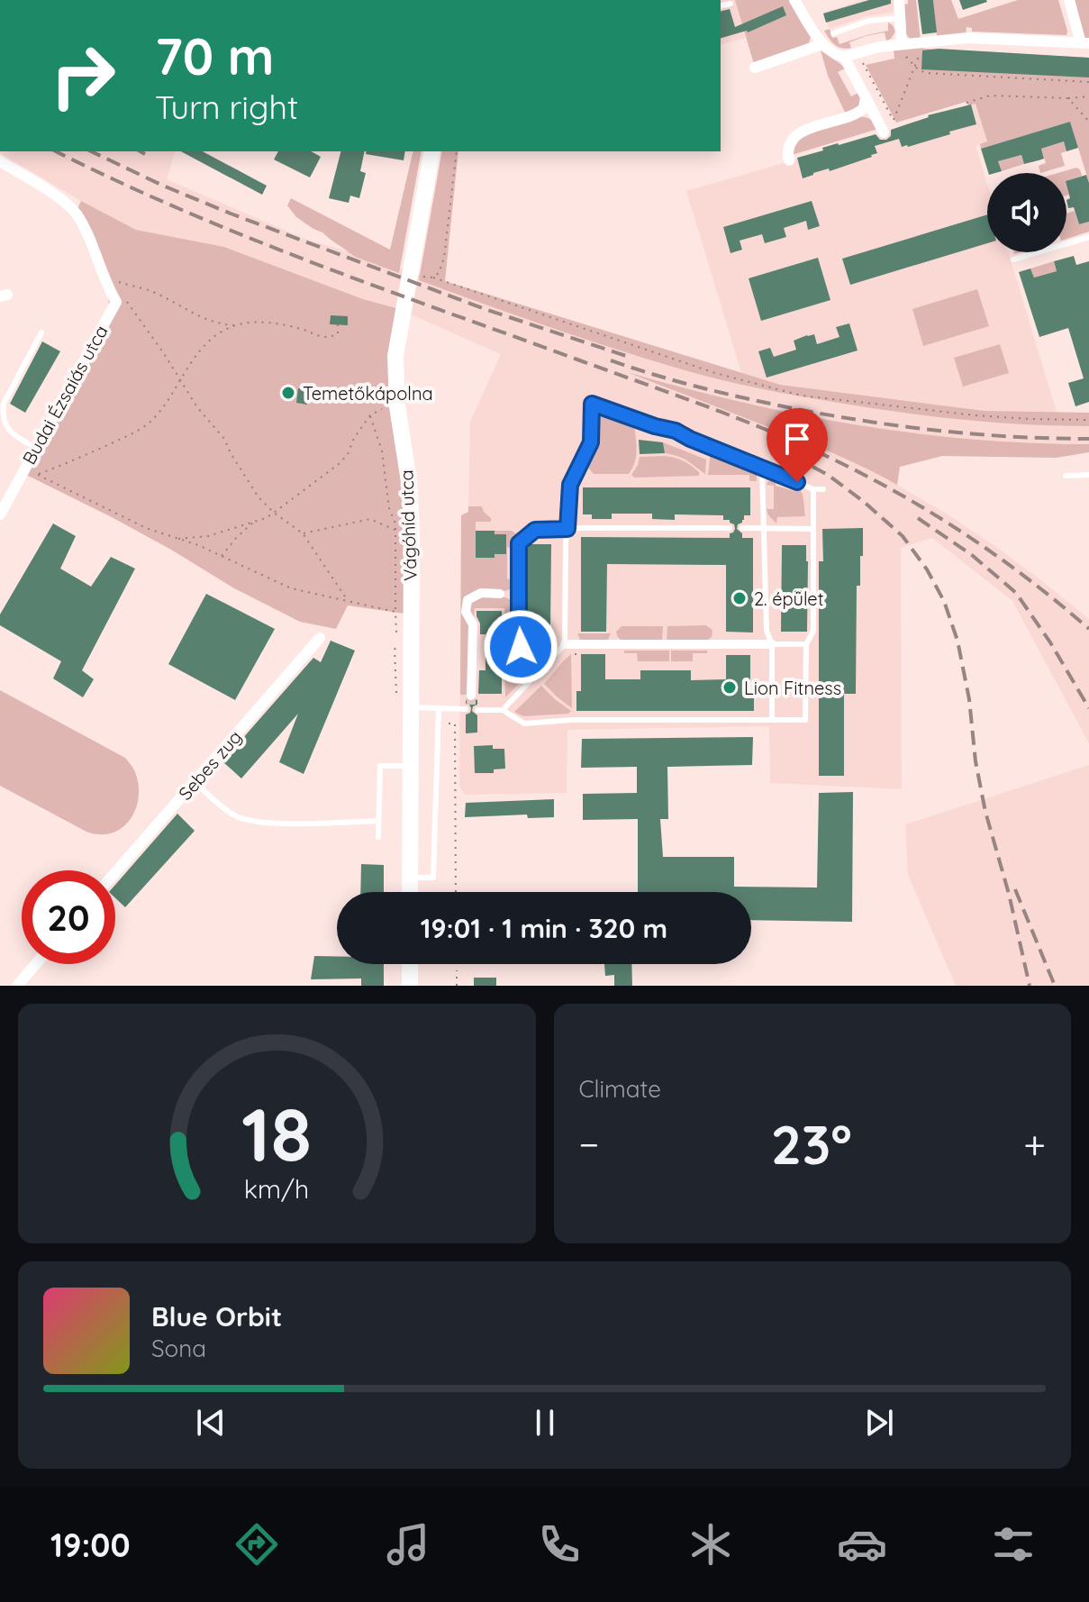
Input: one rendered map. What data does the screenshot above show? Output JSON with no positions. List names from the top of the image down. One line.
{"streets":{"main road":["Vágóhíd utca"],"street":["Budai Ézsaiás utca","Sebes zug"]},"places":["Temetőkápolna","2. épület","Lion Fitness"],"page":{"turn":["70 m","Turn right"],"limit":"20","trip":"19:01 · 1 min · 320 m","tile":"Climate","heat":["−","23°","+"],"song":["Blue Orbit","Sona"],"tabs":"19:00","gauge":["18","km/h"]}}
